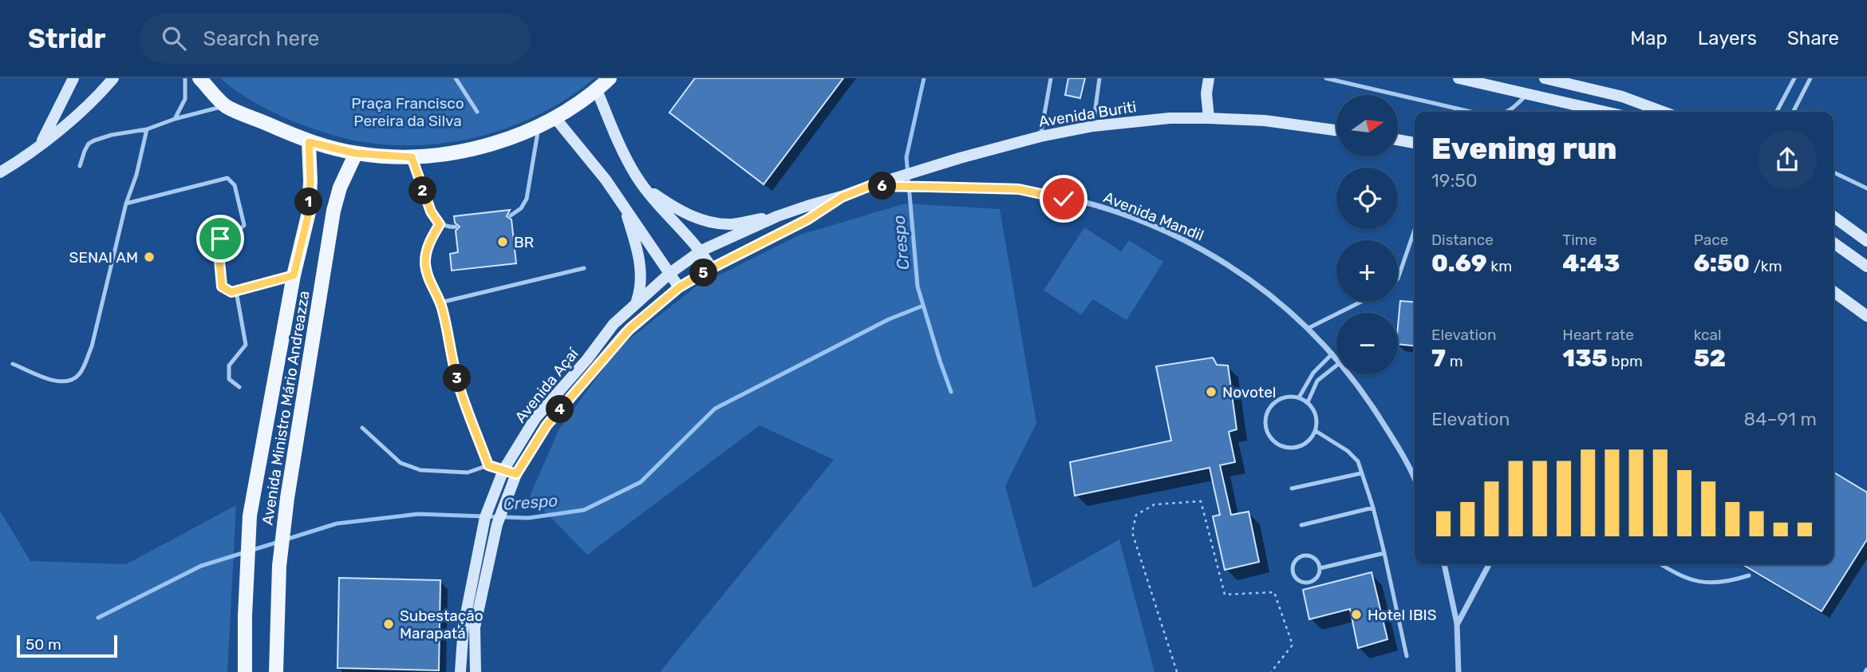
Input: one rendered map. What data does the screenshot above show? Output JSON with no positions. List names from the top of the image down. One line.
{"streets":{"main road":["Avenida Buriti","Avenida Açaí","Avenida Ministro Mário Andreazza"],"street":["Avenida Mandil"]},"crossings":[["Avenida Buriti","Avenida Mandil"],["Avenida Buriti","Avenida Açaí"]],"water":["Crespo"],"parks":["Praça Francisco Pereira da Silva"],"places":["BR","SENAI AM","Novotel","Hotel IBIS","Subestação Marapatá"],"scale_bar":"50 m","north":"right","page":{"header":"Stridr","search":"Search here","nav":["Map","Layers","Share"],"map_buttons":["+","−"],"heading":["Evening run","19:50"],"pins":["6","2","1","5","3","4"],"stats":[["Distance","0.69 km"],["Time","4:43"],["Pace","6:50 /km"],["Elevation","7 m"],["Heart rate","135 bpm"],["kcal","52"]],"chart":["Elevation","84–91 m"],"scale":"50 m"}}
